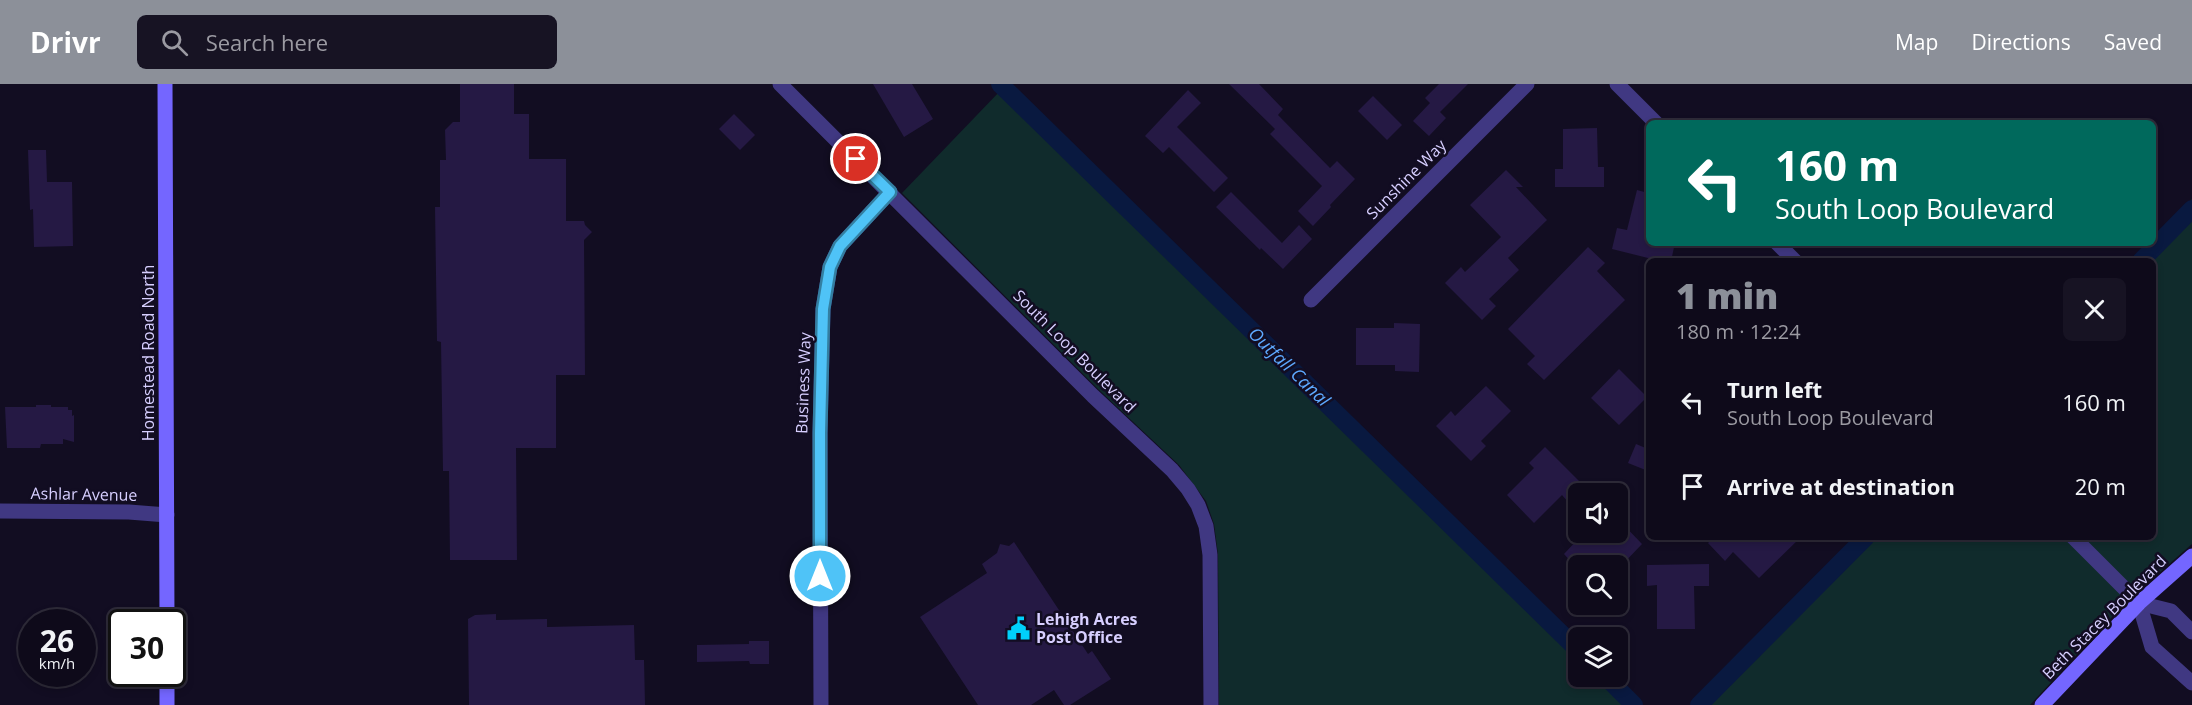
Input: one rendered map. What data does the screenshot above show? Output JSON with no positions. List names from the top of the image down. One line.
{"streets":{"main road":["Homestead Road North","Beth Stacey Boulevard"],"street":["Sunshine Way","South Loop Boulevard","Business Way","Ashlar Avenue"]},"crossings":[["South Loop Boulevard","Business Way"],["Homestead Road North","Ashlar Avenue"]],"water":["Outfall Canal"],"places":{"public building":["Lehigh Acres Post Office"]},"page":{"header":"Drivr","search":"Search here","nav":["Map","Directions","Saved"],"turn":["160 m","South Loop Boulevard"],"heading":["1 min","180 m · 12:24"],"list":[{"name":"Turn left","note":"South Loop Boulevard","value":"160 m"},{"name":"Arrive at destination","value":"20 m"}],"speed":"26 km/h","limit":"30"}}
